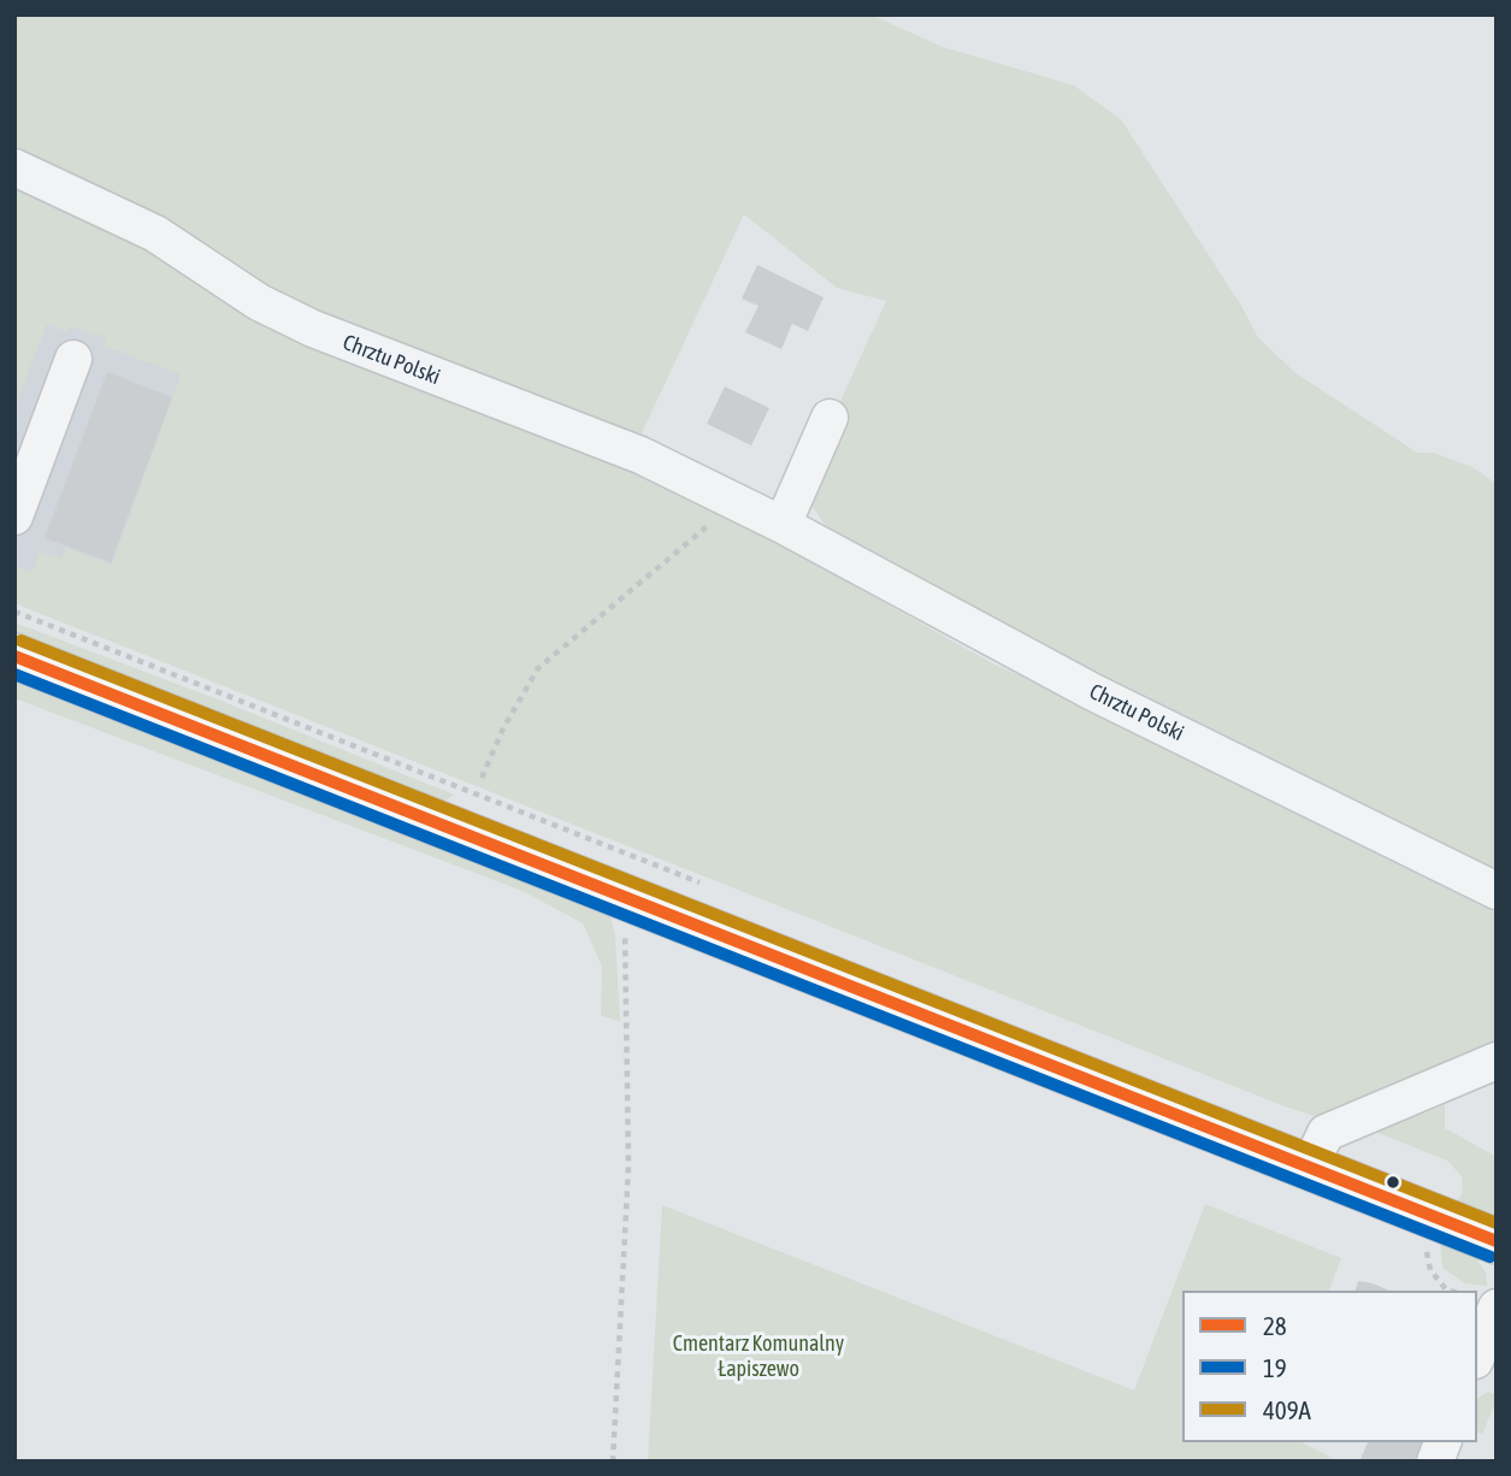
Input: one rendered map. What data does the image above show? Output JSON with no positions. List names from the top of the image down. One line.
{"streets":{"street":["Chrztu Polski"]},"parks":["Cmentarz Komunalny Łapiszewo"],"lines":["transit line 409A","transit line 28","transit line 19"],"legend":["28","19","409A"]}
